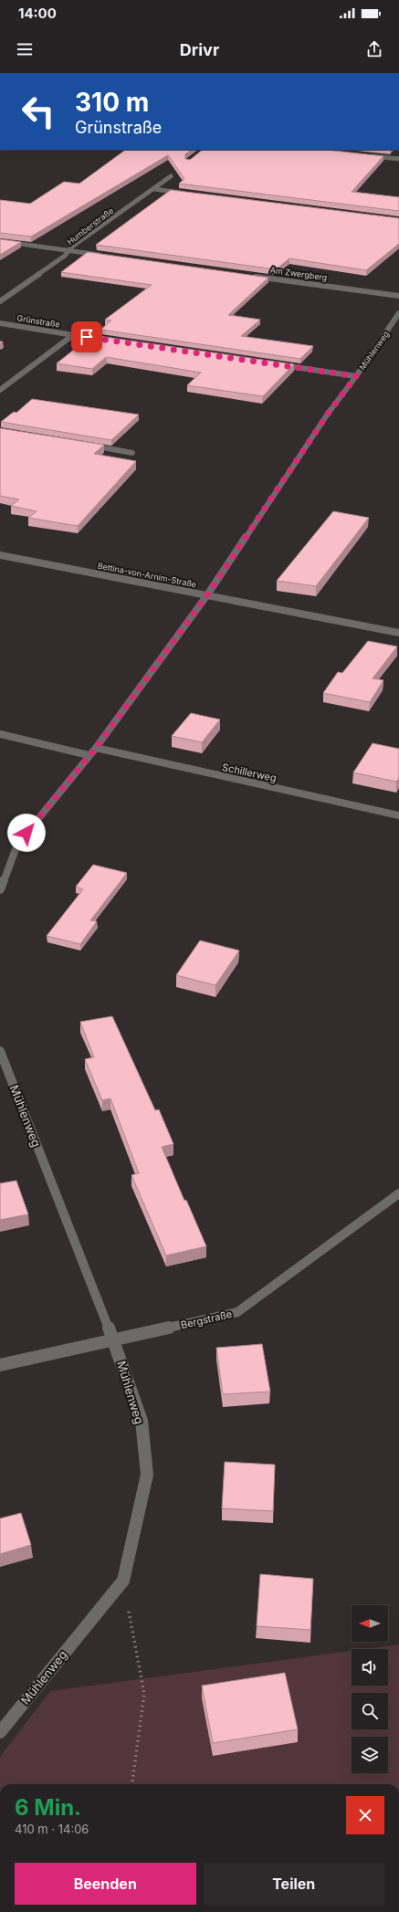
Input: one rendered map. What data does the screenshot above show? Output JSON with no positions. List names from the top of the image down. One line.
{"streets":{"street":["Humberstraße","Am Zwergberg","Grünstraße","Mühlenweg","Bettina-von-Arnim-Straße","Schillerweg","Bergstraße"]},"crossings":[["Mühlenweg","Bettina-von-Arnim-Straße"],["Mühlenweg","Schillerweg"],["Mühlenweg","Bergstraße"]],"north":"left","page":{"status":"14:00","header":"Drivr","turn":["310 m","Grünstraße"],"heading":["6 Min.","410 m · 14:06"],"buttons":["Beenden","Teilen"]}}
